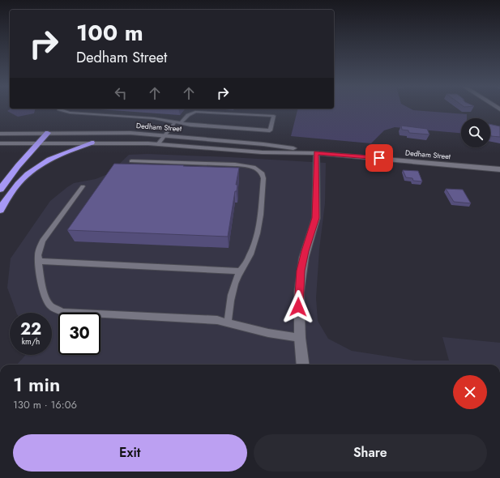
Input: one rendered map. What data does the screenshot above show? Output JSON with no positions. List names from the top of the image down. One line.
{"streets":{"main road":["Dedham Street"]},"page":{"turn":["100 m","Dedham Street"],"speed":"22 km/h","limit":"30","heading":["1 min","130 m · 16:06"],"buttons":["Exit","Share"]}}
